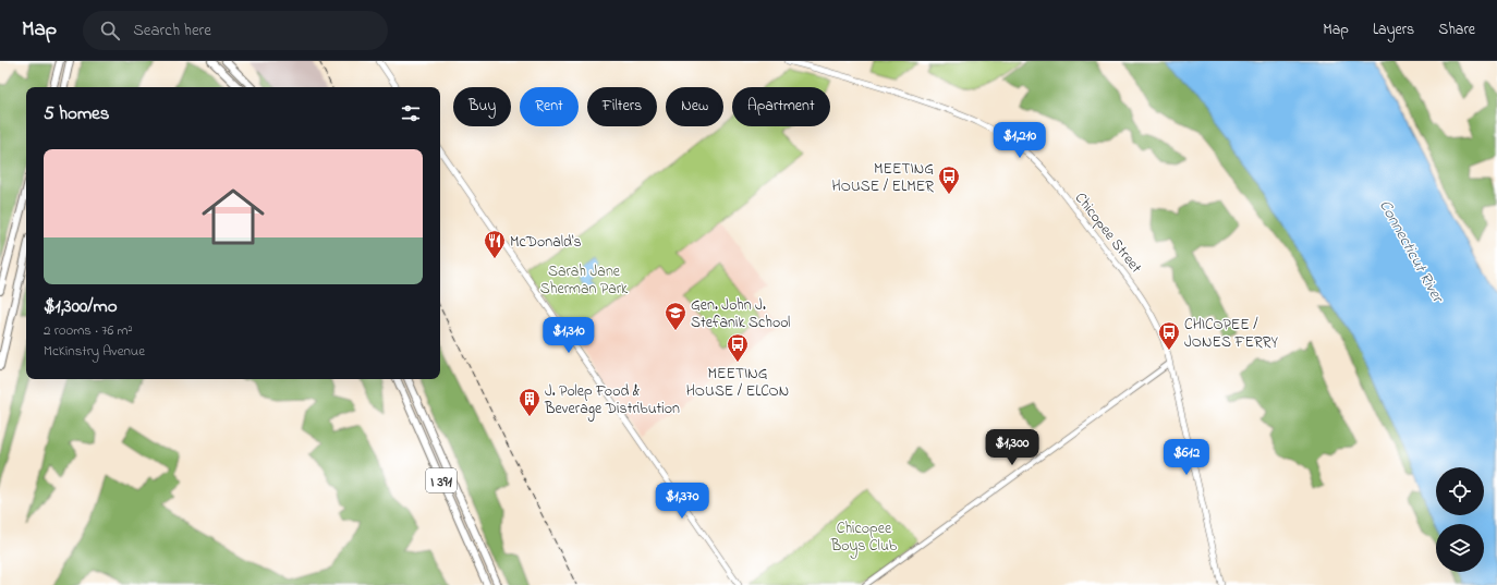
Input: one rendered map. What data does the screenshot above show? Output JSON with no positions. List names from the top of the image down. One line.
{"streets":{"highway":["I 391"],"main road":["Chicopee Street"]},"water":["Connecticut River"],"parks":["Sarah Jane Sherman Park","Chicopee Boys Club"],"places":{"bus stop":["MEETING HOUSE / ELMER","CHICOPEE / JONES FERRY","MEETING HOUSE / ELCON"],"restaurant":["McDonald's"],"school or university":["Gen. John J. Stefanik School"],"building":["J. Polep Food & Beverage Distribution"]},"page":{"header":"Map","search":"Search here","nav":["Map","Layers","Share"],"chip":["Buy","Rent","Filters","New","Apartment"],"heading":"5 homes","price":["$1,210","$1,310","$1,300","$612","$1,370"],"list":[{"name":"$1,300/mo","note":"2 rooms · 76 m² · McKinstry Avenue"}]}}
